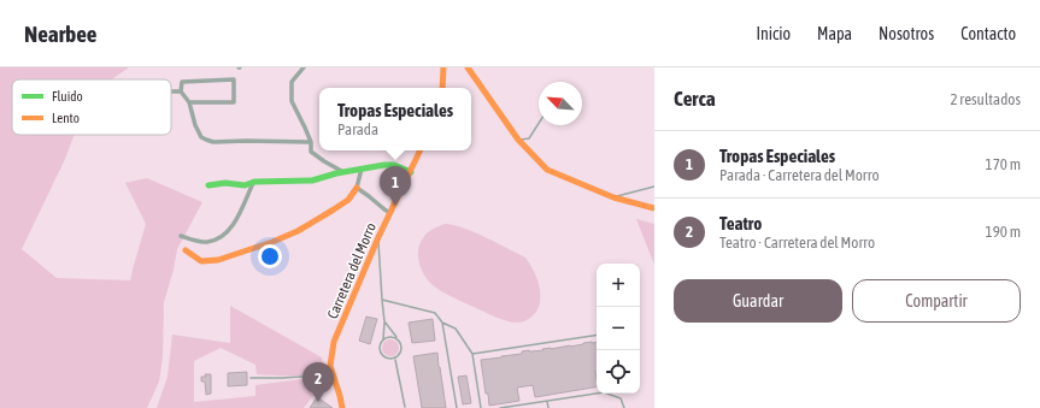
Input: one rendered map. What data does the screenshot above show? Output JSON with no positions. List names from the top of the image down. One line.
{"streets":{"street":["Carretera del Morro"]},"legend":["Fluido","Lento"],"north":"top left","page":{"header":"Nearbee","nav":["Inicio","Mapa","Nosotros","Contacto"],"heading":["Cerca","2 resultados"],"popup":["Tropas Especiales","Parada"],"list":[{"mark":"1","name":"Tropas Especiales","note":"Parada · Carretera del Morro","value":"170 m"},{"mark":"2","name":"Teatro","note":"Teatro · Carretera del Morro","value":"190 m"}],"pins":["1","2"],"map_buttons":["+","−"],"buttons":["Guardar","Compartir"]}}
